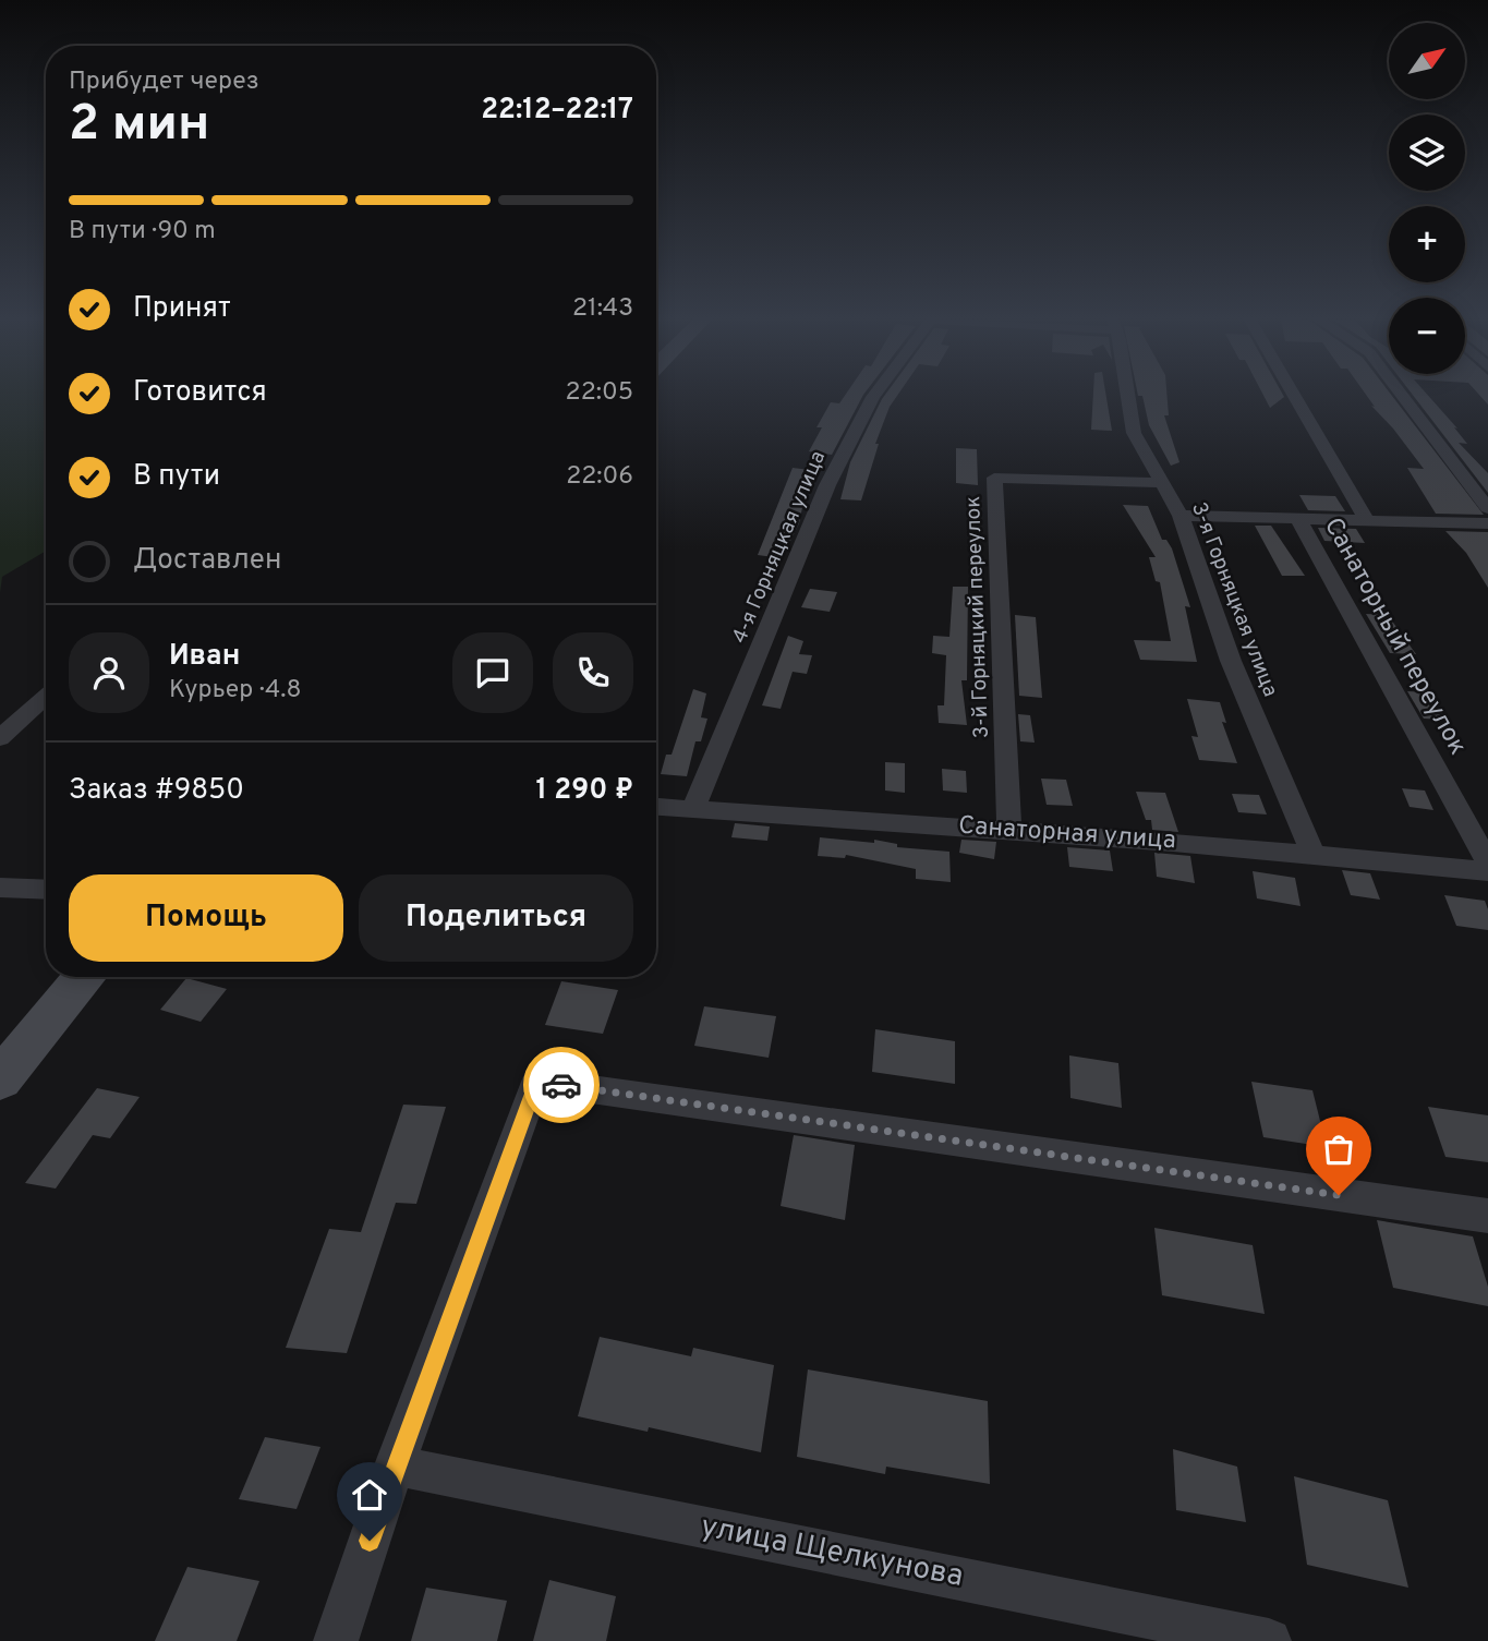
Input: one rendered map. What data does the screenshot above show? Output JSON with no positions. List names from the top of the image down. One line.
{"streets":{"street":["4-я Горняцкая улица","3-я Горняцкая улица","3-й Горняцкий переулок","Санаторный переулок","Санаторная улица","улица Щелкунова"]},"crossings":[["4-я Горняцкая улица","Санаторная улица"],["3-я Горняцкая улица","3-й Горняцкий переулок"],["3-я Горняцкая улица","Санаторная улица"],["3-й Горняцкий переулок","Санаторная улица"]],"north":"top right","page":{"map_buttons":["+","−"],"heading":["2 мин","Прибудет через","22:12–22:17"],"panel":["Иван","Курьер · 4.8","Заказ #9850","1 290 ₽"],"bar":"В пути · 90 m","list":[["Принят","21:43"],["Готовится","22:05"],["В пути","22:06"],"Доставлен"],"buttons":["Помощь","Поделиться"]}}
